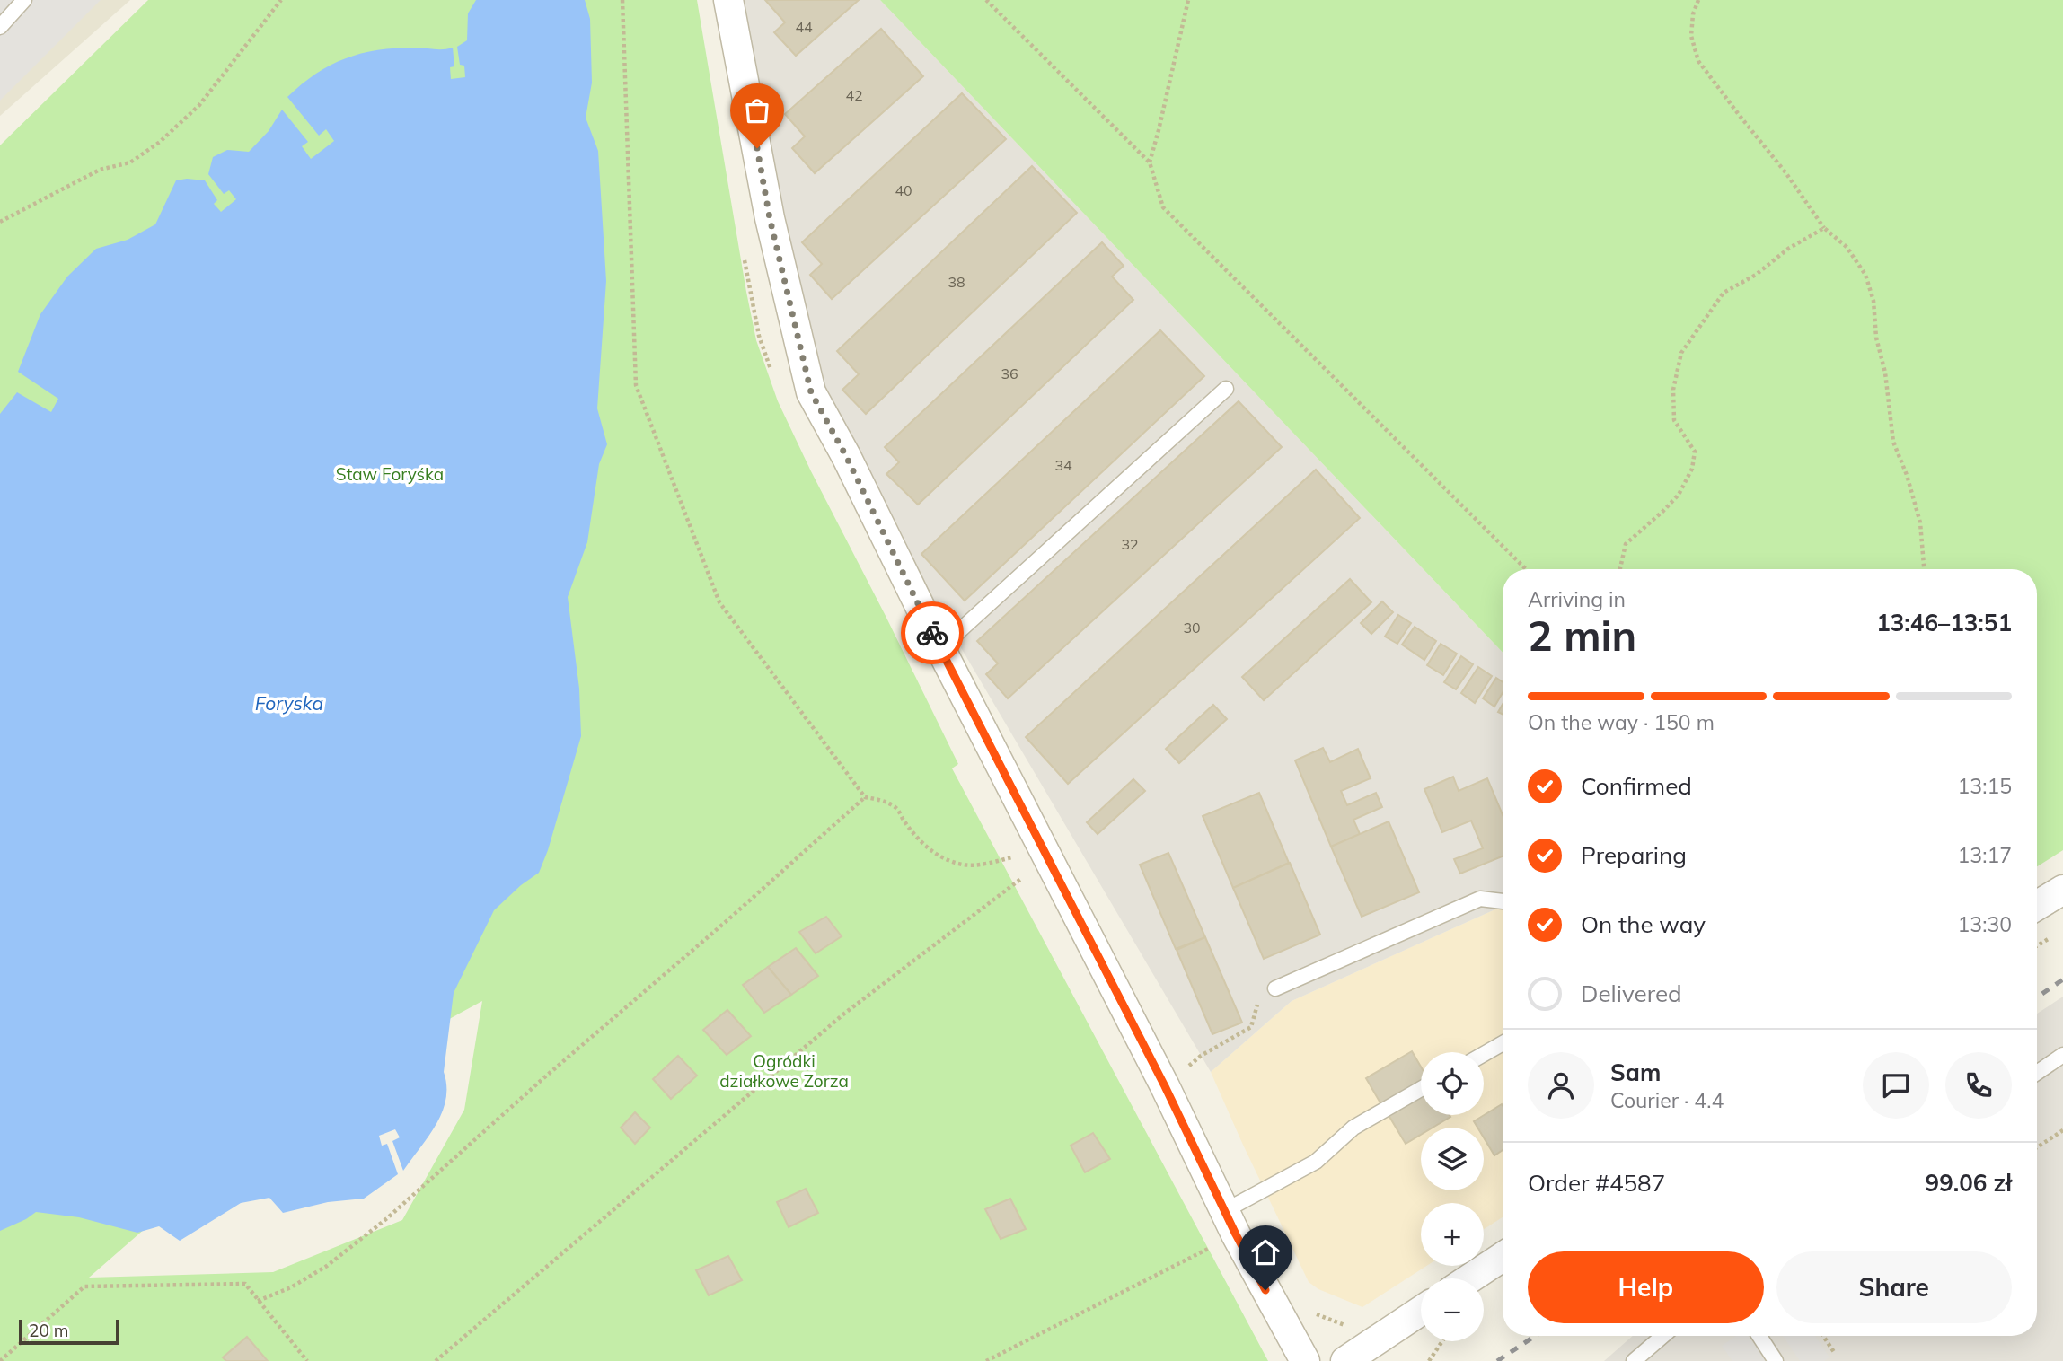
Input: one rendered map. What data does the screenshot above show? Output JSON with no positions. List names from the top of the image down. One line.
{"water":["Foryska"],"parks":["Staw Foryśka","Ogródki działkowe Zorza"],"house_numbers":["44","42","40","38","36","34","32","30"],"scale_bar":"20 m","page":{"heading":["2 min","Arriving in","13:46–13:51"],"panel":["Sam","Courier · 4.4","Order #4587","99.06 zł"],"bar":"On the way · 150 m","list":[["Confirmed","13:15"],["Preparing","13:17"],["On the way","13:30"],"Delivered"],"map_buttons":["+","−"],"buttons":["Help","Share"],"scale":"20 m"}}
